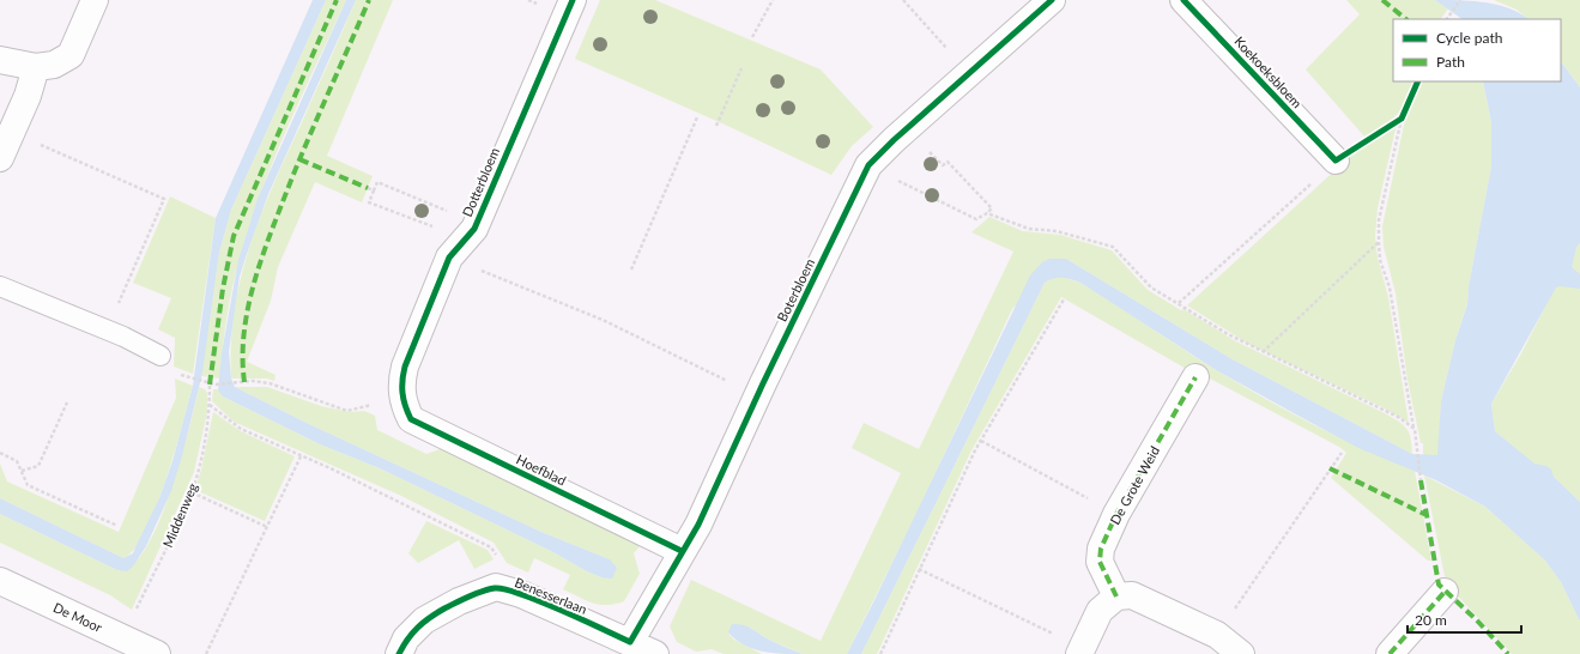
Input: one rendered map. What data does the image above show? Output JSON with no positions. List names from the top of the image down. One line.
{"streets":{"street":["Koekoeksbloem","Dotterbloem","Boterbloem","Hoefblad","De Grote Weid","Benesserlaan","De Moor"],"path":["Middenweg"]},"crossings":[["Dotterbloem","Hoefblad"],["Boterbloem","Hoefblad"],["Boterbloem","Benesserlaan"],["Middenweg","De Moor"]],"legend":["Cycle path","Path"],"scale_bar":"20 m"}
